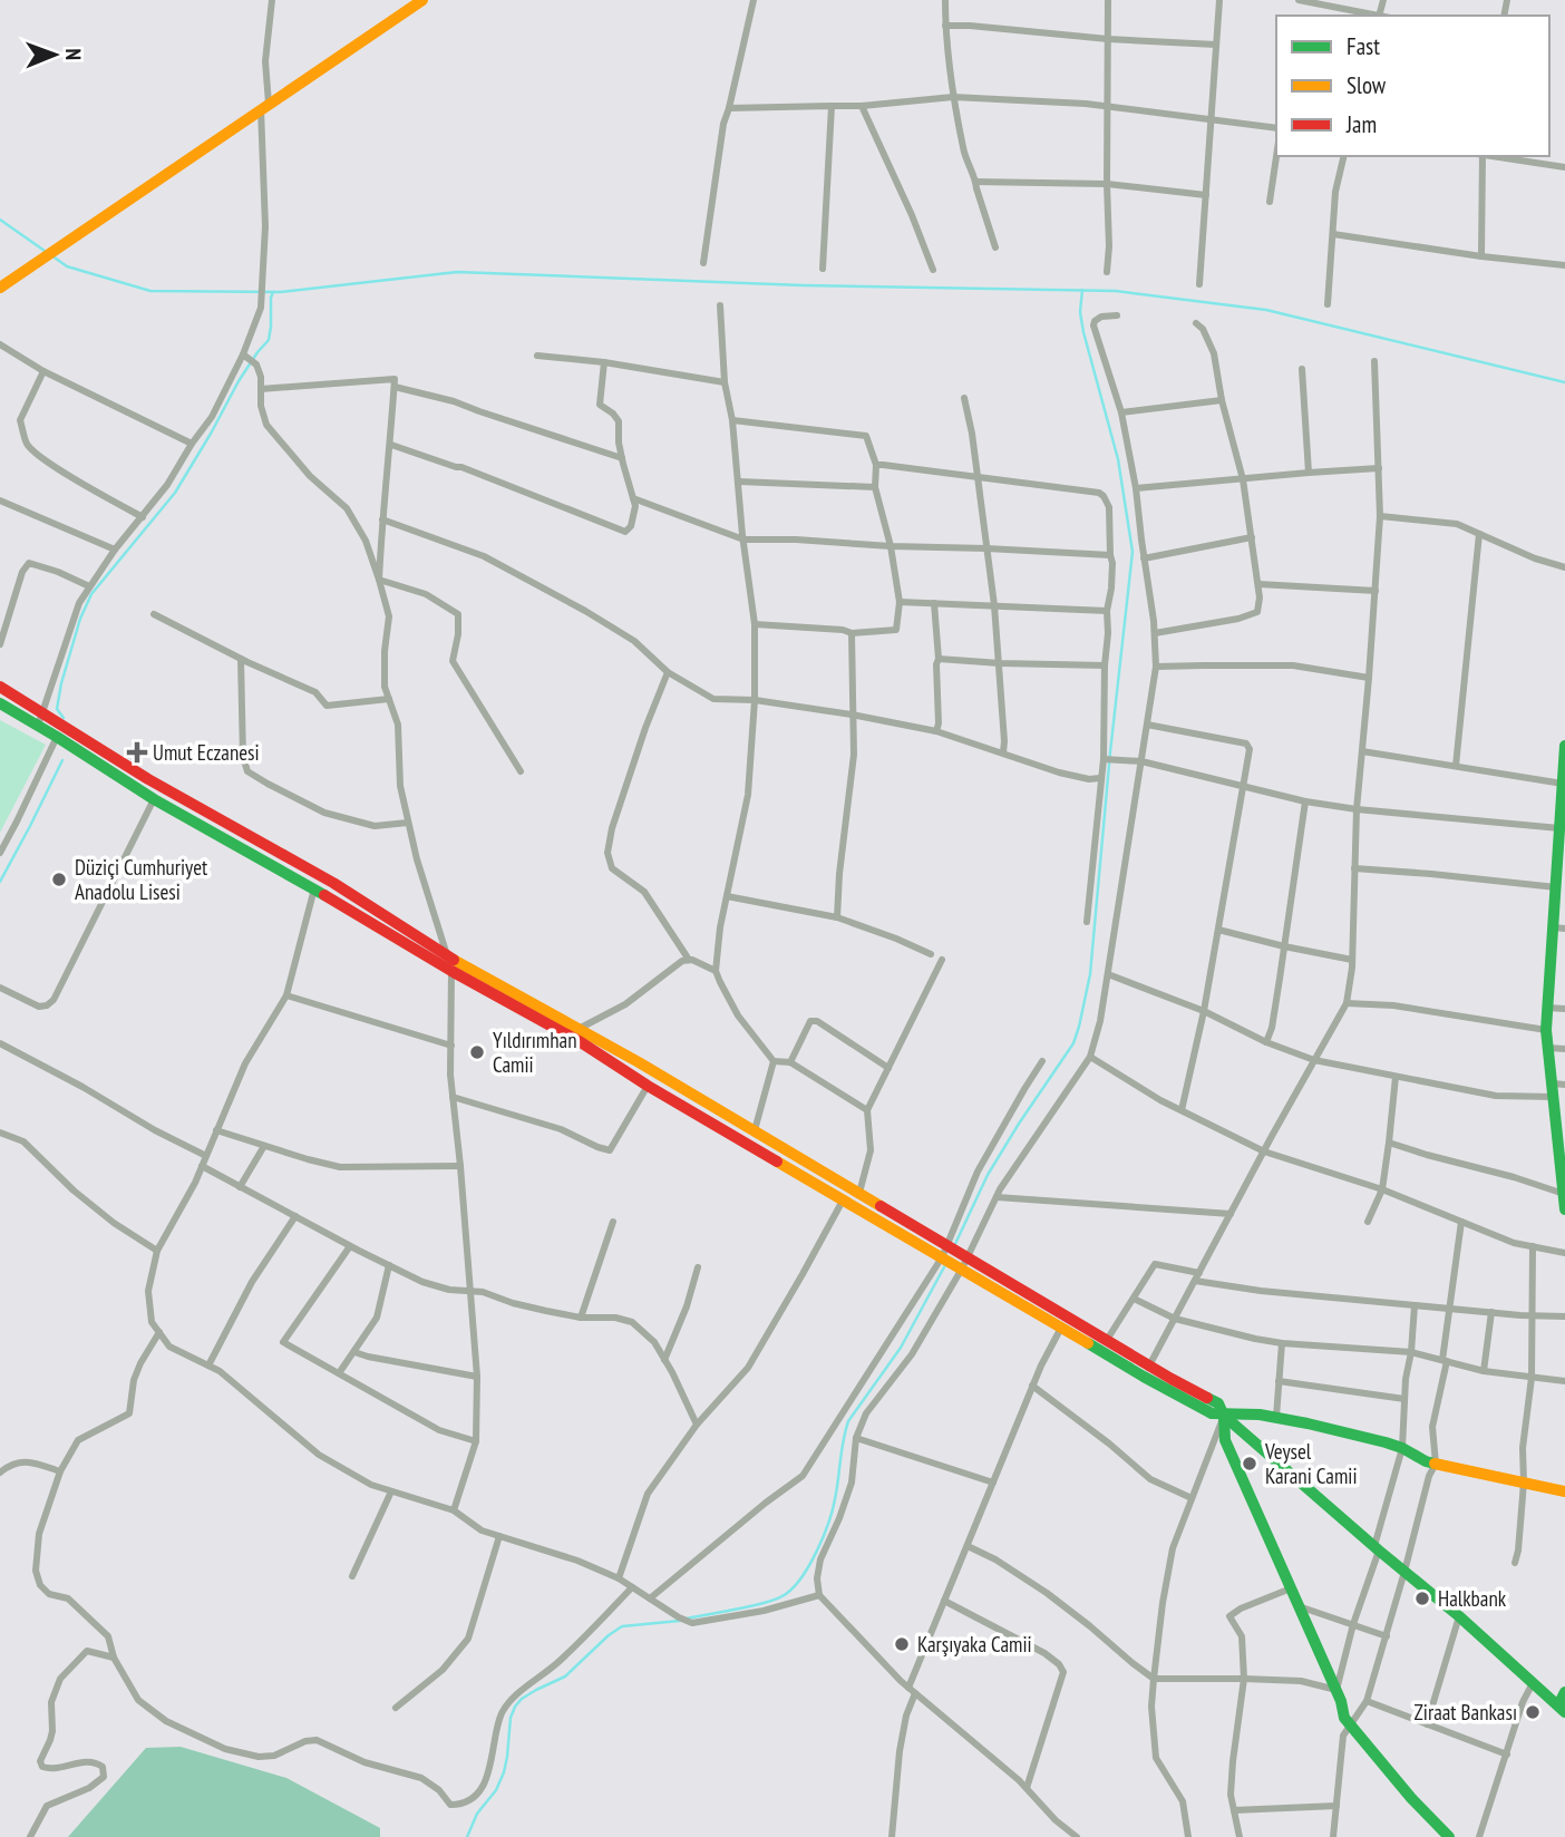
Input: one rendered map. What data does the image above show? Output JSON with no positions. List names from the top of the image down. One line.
{"places":{"health":["Umut Eczanesi"],"other":["Düziçi Cumhuriyet Anadolu Lisesi","Yıldırımhan Camii","Veysel Karani Camii","Halkbank","Karşıyaka Camii","Ziraat Bankası"]},"legend":["Fast","Slow","Jam"],"north":"right"}
